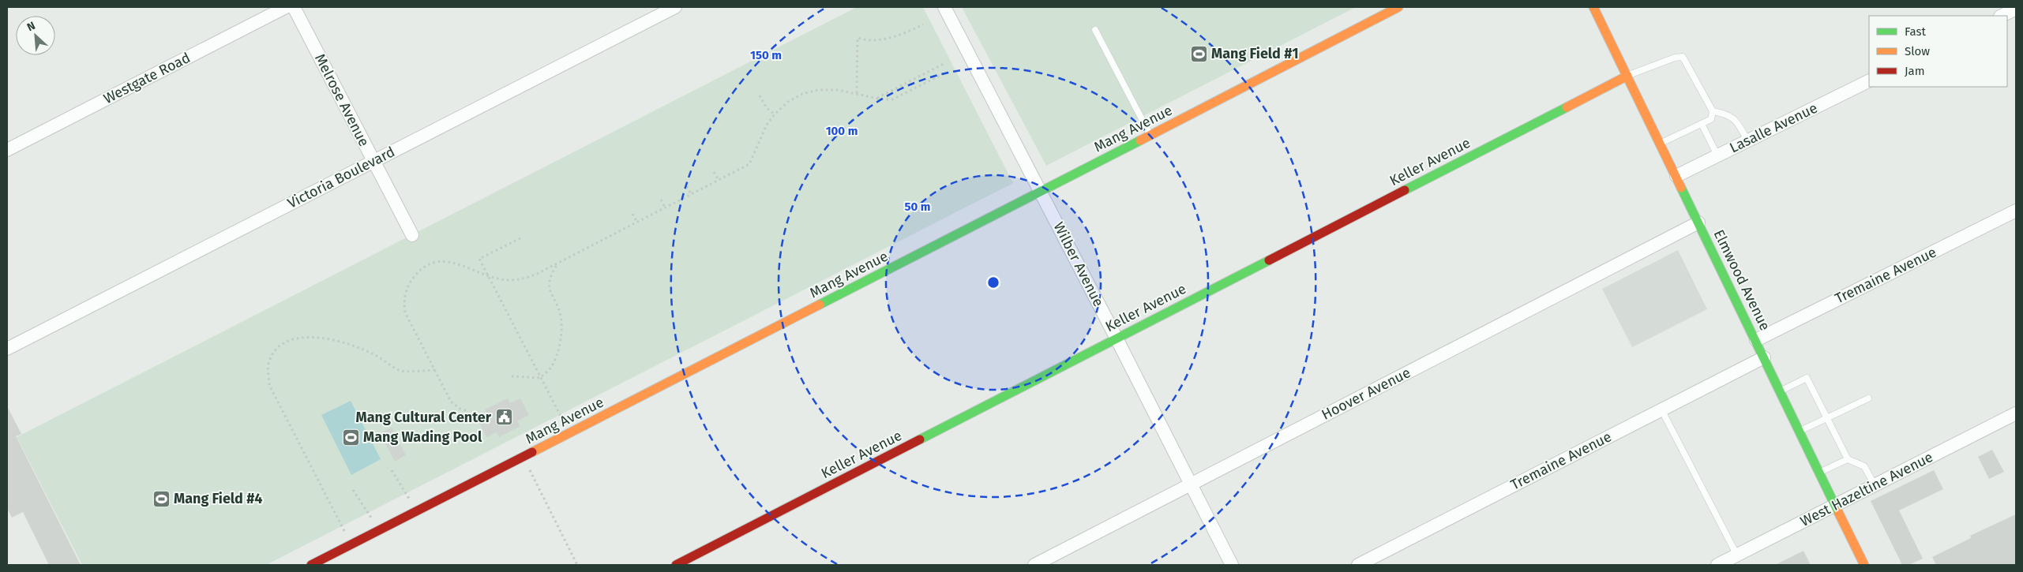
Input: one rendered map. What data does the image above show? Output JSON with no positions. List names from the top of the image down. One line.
{"streets":{"street":["Westgate Road","Melrose Avenue","Lasalle Avenue","Mang Avenue","Keller Avenue","Victoria Boulevard","Wilber Avenue","Tremaine Avenue","Elmwood Avenue","Hoover Avenue","West Hazeltine Avenue"]},"crossings":[["Melrose Avenue","Victoria Boulevard"],["Lasalle Avenue","Elmwood Avenue"],["Mang Avenue","Wilber Avenue"],["Keller Avenue","Wilber Avenue"],["Keller Avenue","Elmwood Avenue"],["Wilber Avenue","Hoover Avenue"],["Tremaine Avenue","Elmwood Avenue"],["Elmwood Avenue","Hoover Avenue"],["Elmwood Avenue","West Hazeltine Avenue"]],"places":{"sports":["Mang Field #1","Mang Wading Pool","Mang Field #4"],"public building":["Mang Cultural Center"]},"legend":["Fast","Slow","Jam"],"north":"top left","rings":["150 m","100 m","50 m"]}
